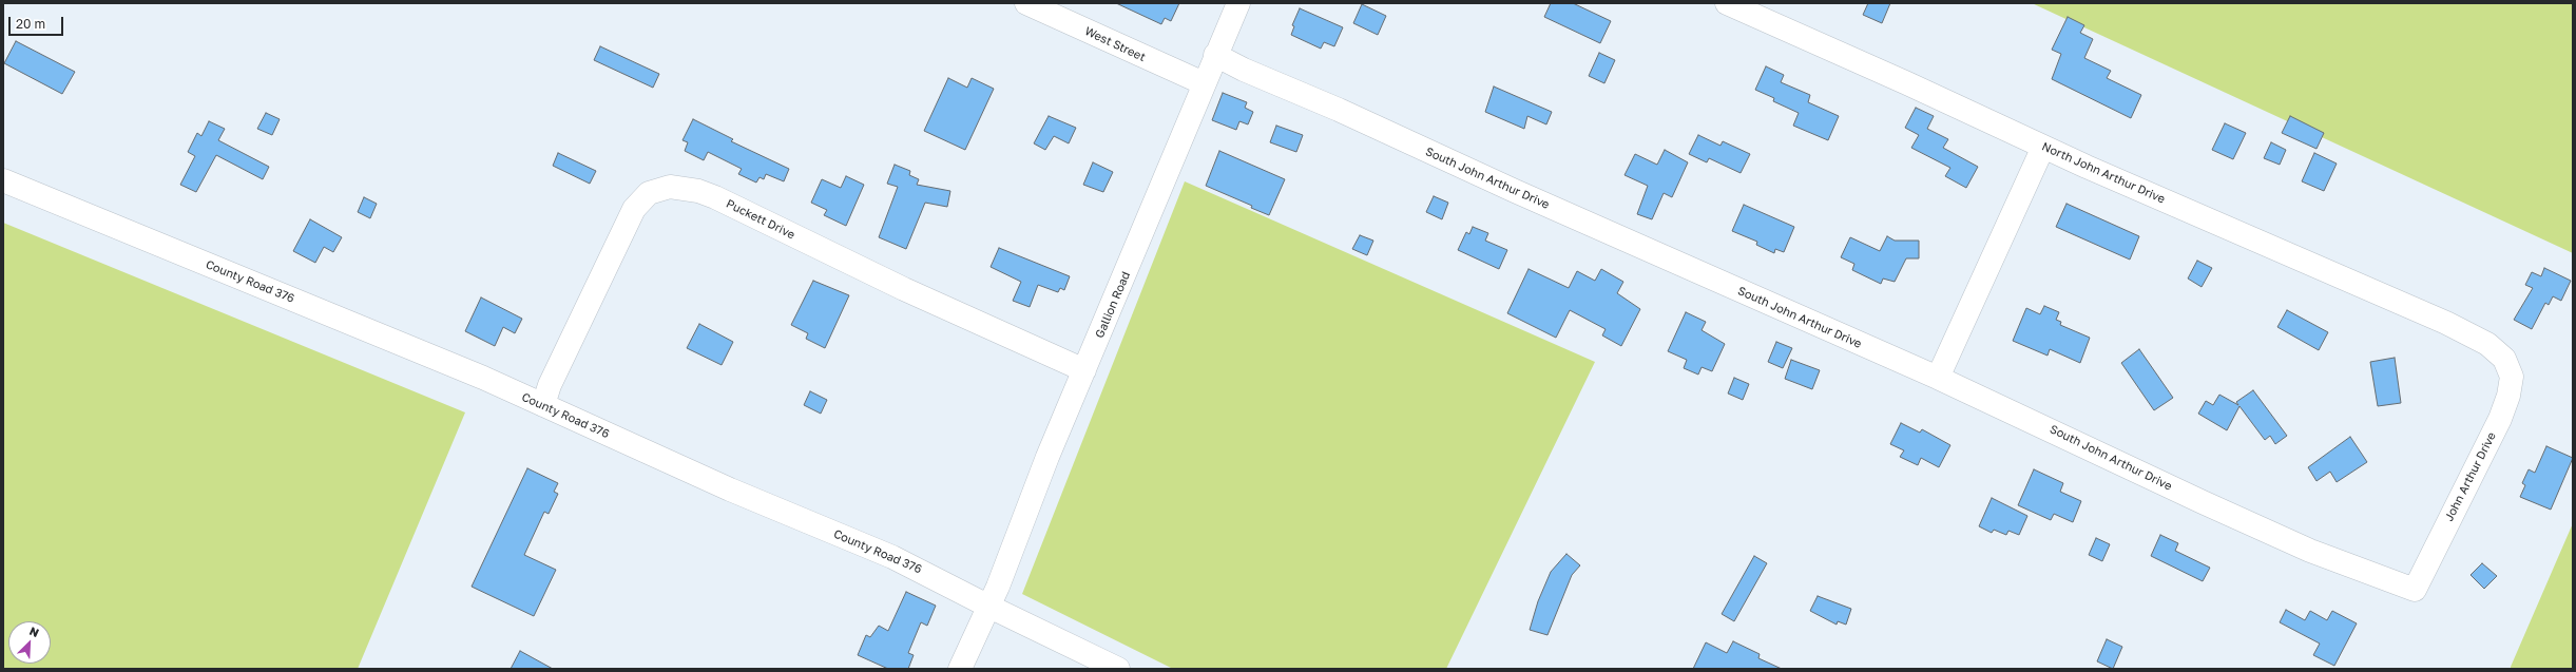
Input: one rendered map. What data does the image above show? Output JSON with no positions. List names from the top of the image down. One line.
{"streets":{"street":["West Street","North John Arthur Drive","South John Arthur Drive","Puckett Drive","County Road 376","Gallion Road","John Arthur Drive"]},"crossings":[["West Street","Gallion Road"],["North John Arthur Drive","John Arthur Drive"],["South John Arthur Drive","Gallion Road"],["South John Arthur Drive","John Arthur Drive"],["Puckett Drive","County Road 376"],["Puckett Drive","Gallion Road"],["County Road 376","Gallion Road"]],"scale_bar":"20 m","north":"top right"}
